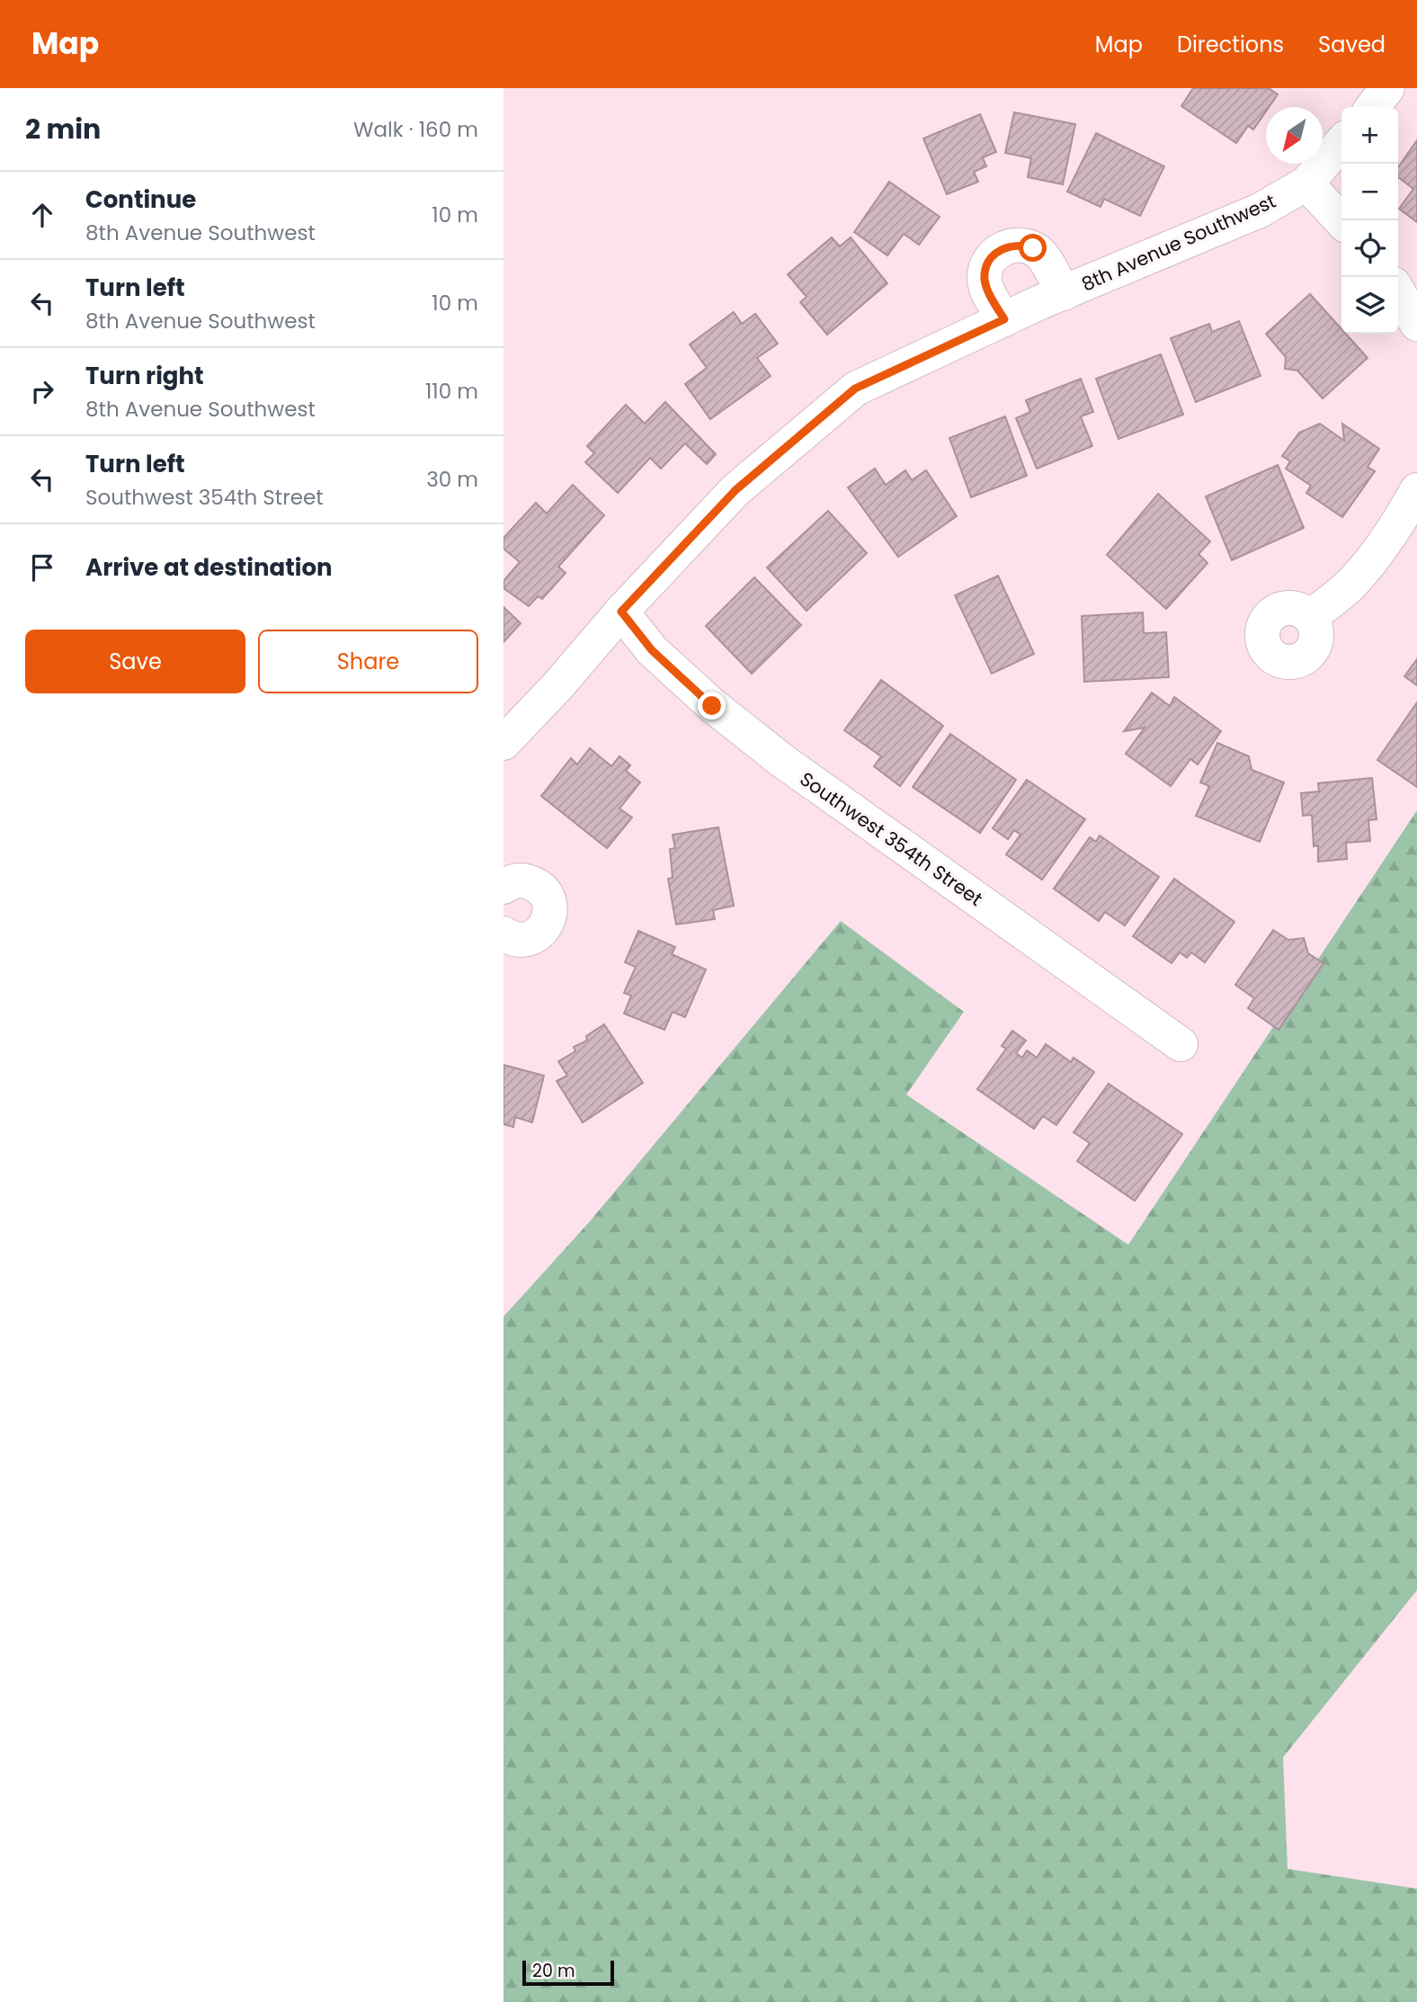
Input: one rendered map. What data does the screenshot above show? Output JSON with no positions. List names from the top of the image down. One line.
{"streets":{"street":["8th Avenue Southwest","Southwest 354th Street"]},"crossings":[["8th Avenue Southwest","Southwest 354th Street"]],"scale_bar":"20 m","north":"bottom left","page":{"header":"Map","nav":["Map","Directions","Saved"],"heading":["2 min","Walk · 160 m"],"map_buttons":["+","−"],"list":[["Continue","8th Avenue Southwest","10 m"],["Turn left","8th Avenue Southwest","10 m"],["Turn right","8th Avenue Southwest","110 m"],["Turn left","Southwest 354th Street","30 m"],"Arrive at destination"],"buttons":["Save","Share"],"scale":"20 m"}}
